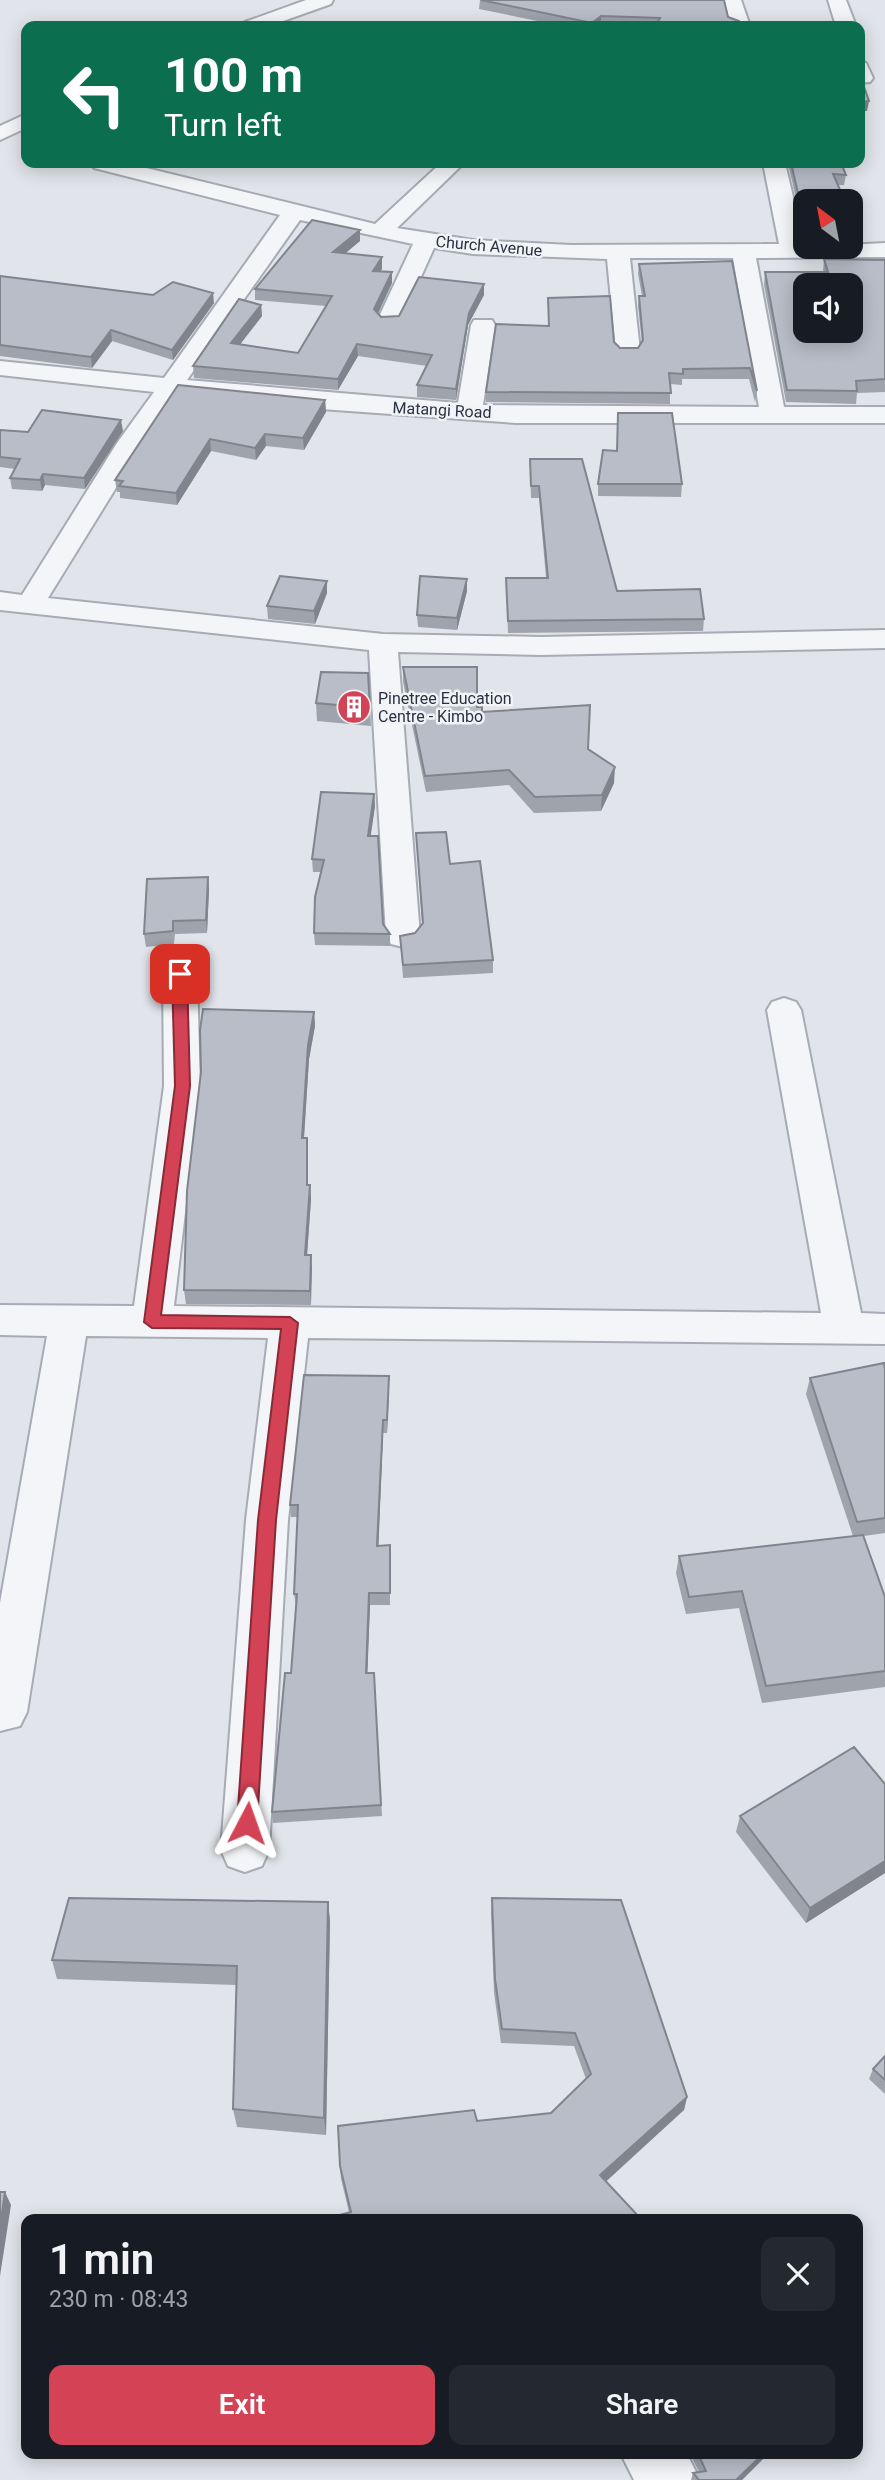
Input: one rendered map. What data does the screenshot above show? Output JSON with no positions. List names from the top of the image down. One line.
{"streets":{"street":["Church Avenue","Matangi Road"]},"places":{"building":["Pinetree Education Centre - Kimbo"]},"north":"top left","page":{"turn":["100 m","Turn left"],"heading":["1 min","230 m · 08:43"],"buttons":["Exit","Share"]}}
